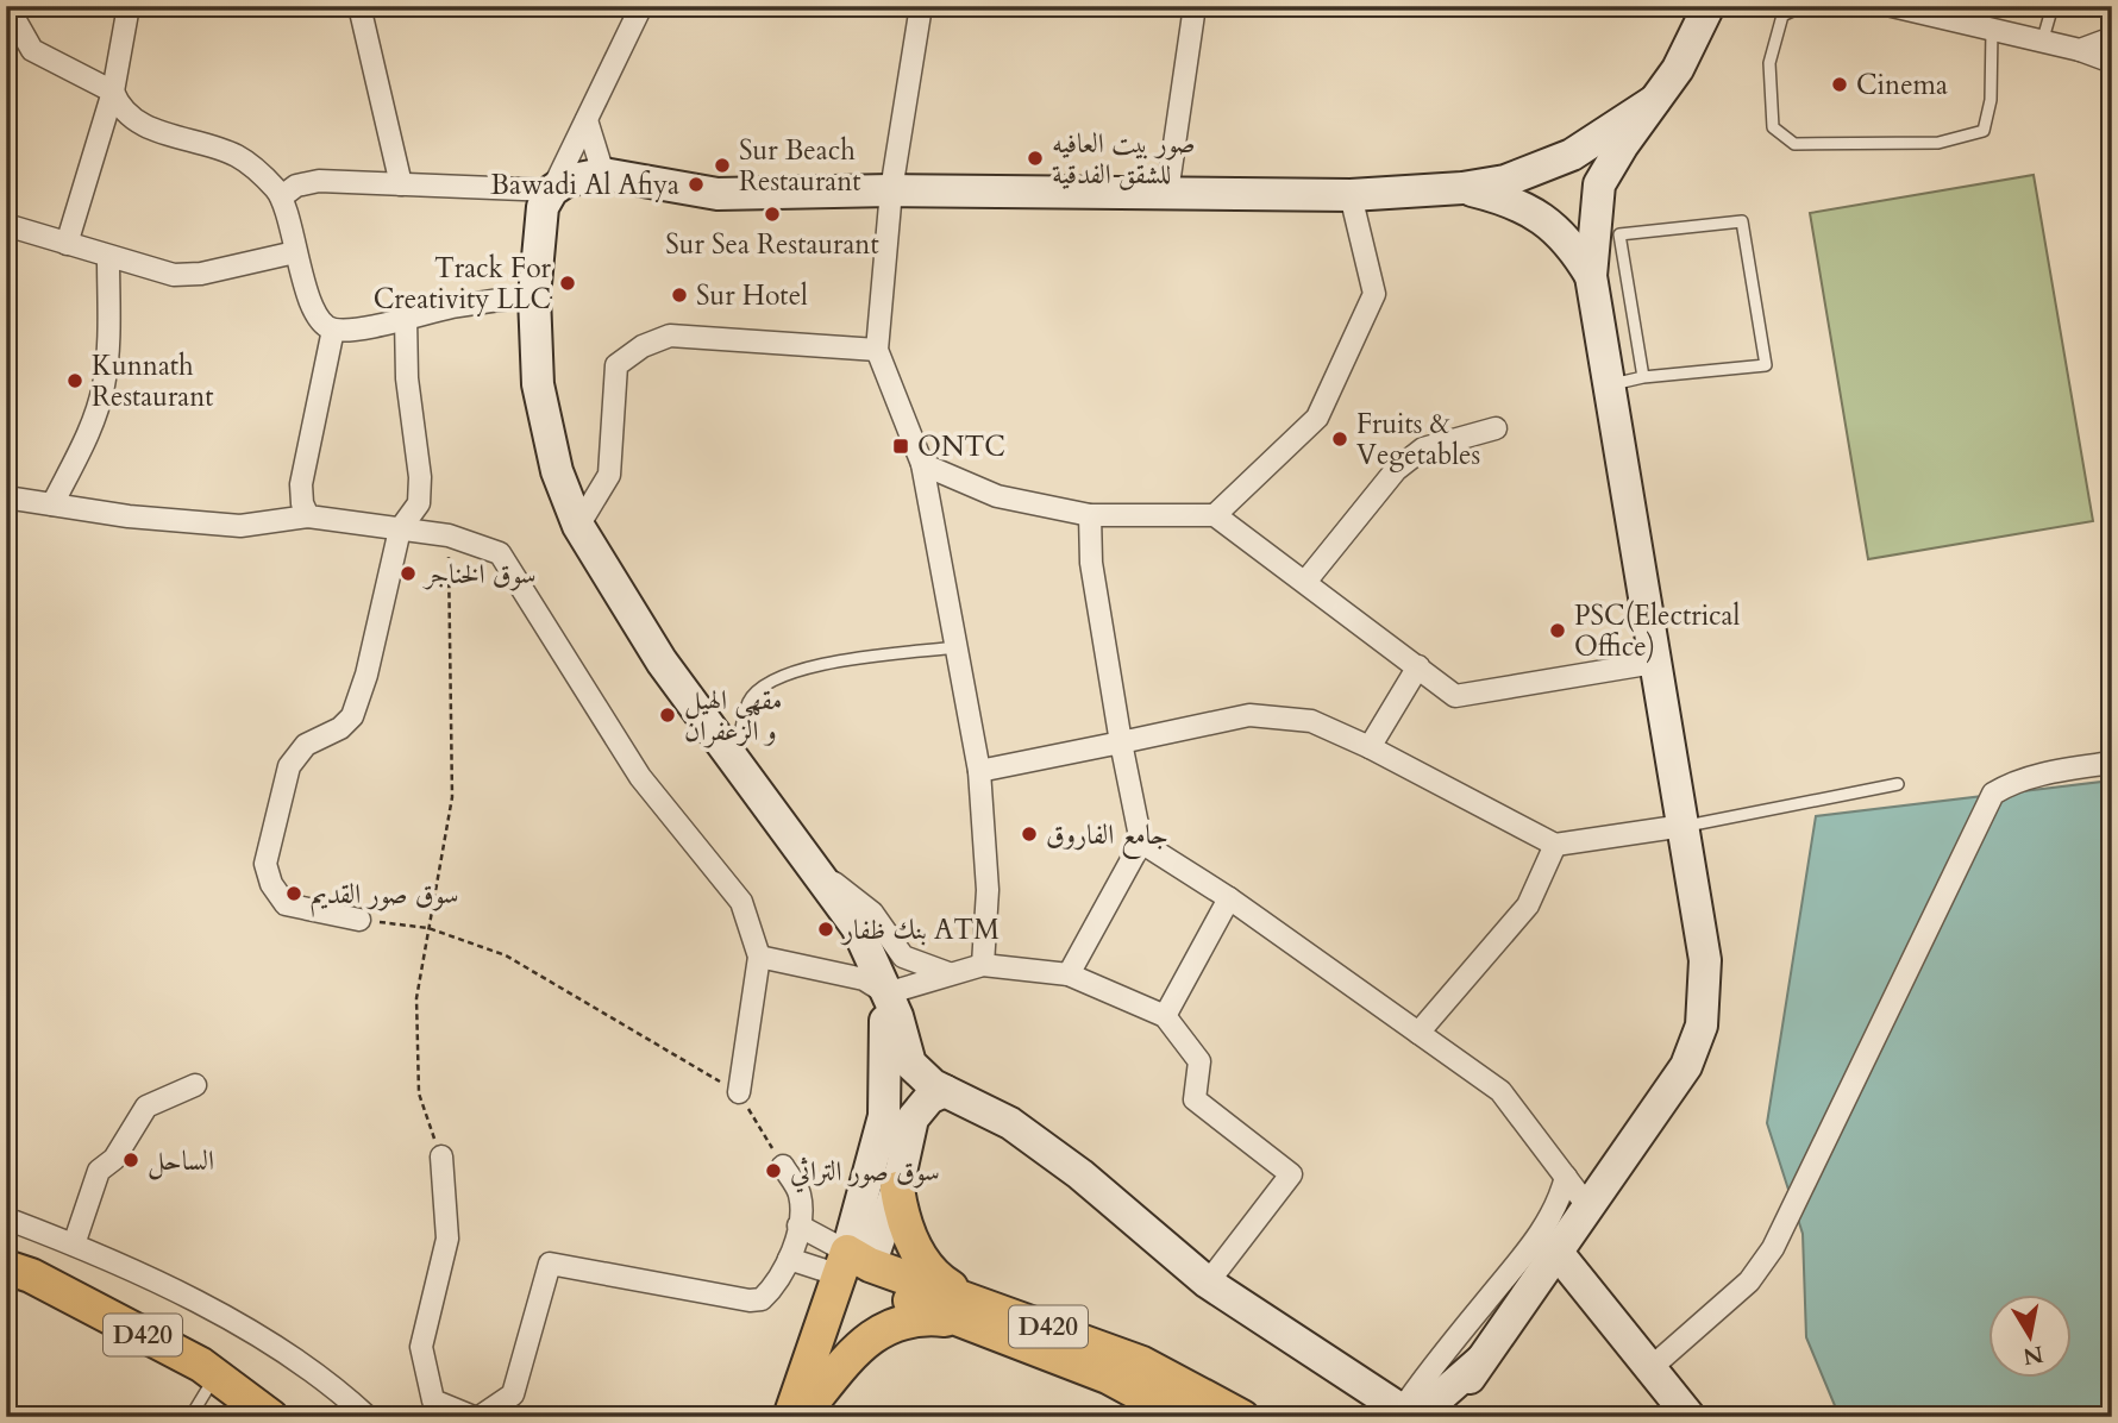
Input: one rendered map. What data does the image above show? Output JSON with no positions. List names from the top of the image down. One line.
{"streets":{"main road":["D420"]},"places":{"other":["Cinema","صور بيت العافيه للشقق الفدقية","Sur Beach Restaurant","Bawadi Al Afiya","Sur Sea Restaurant","Track For Creativity LLC","Sur Hotel","Kunnath Restaurant","Fruits & Vegetables","سوق الخناجر","PSC(Electrical Office)","مقهى الهيل و الزعفران","جامع الفاروق","سوق صور القديم","بنك ظفار ATM","الساحل","سوق صور التراثي"],"transit":["ONTC"]},"north":"bottom"}
